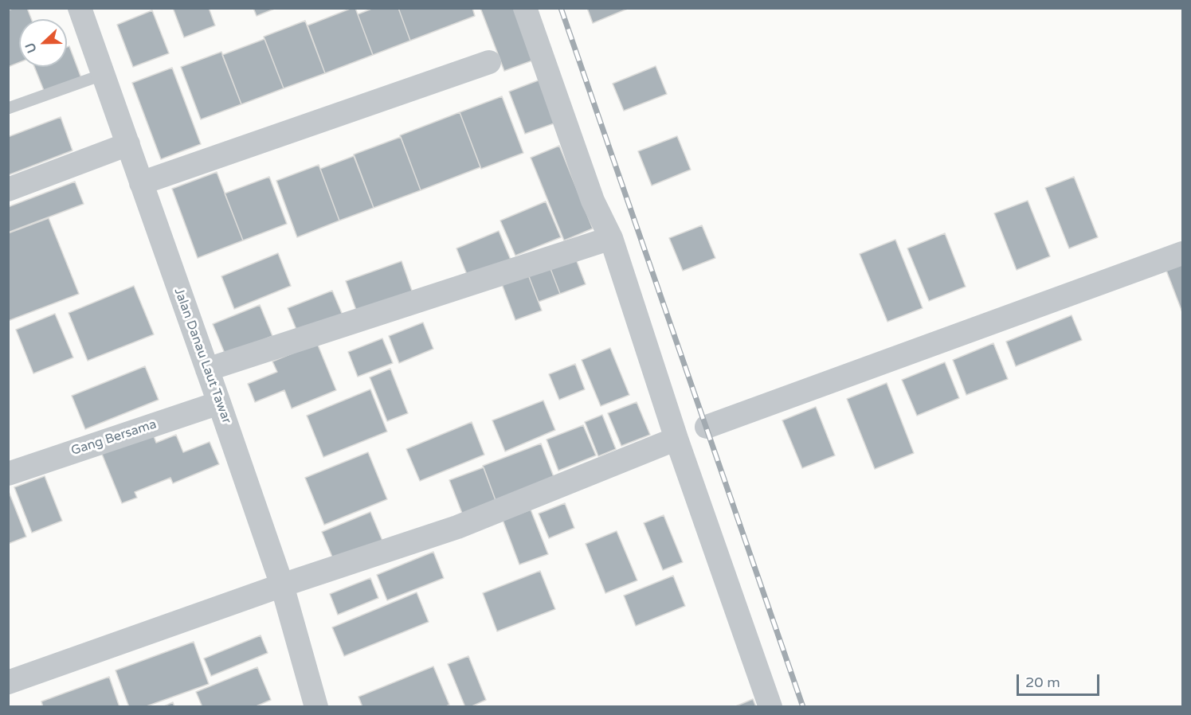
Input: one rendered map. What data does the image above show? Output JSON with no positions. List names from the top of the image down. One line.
{"streets":{"street":["Jalan Danau Laut Tawar","Gang Bersama"]},"crossings":[["Jalan Danau Laut Tawar","Gang Bersama"]],"scale_bar":"20 m","north":"left"}
